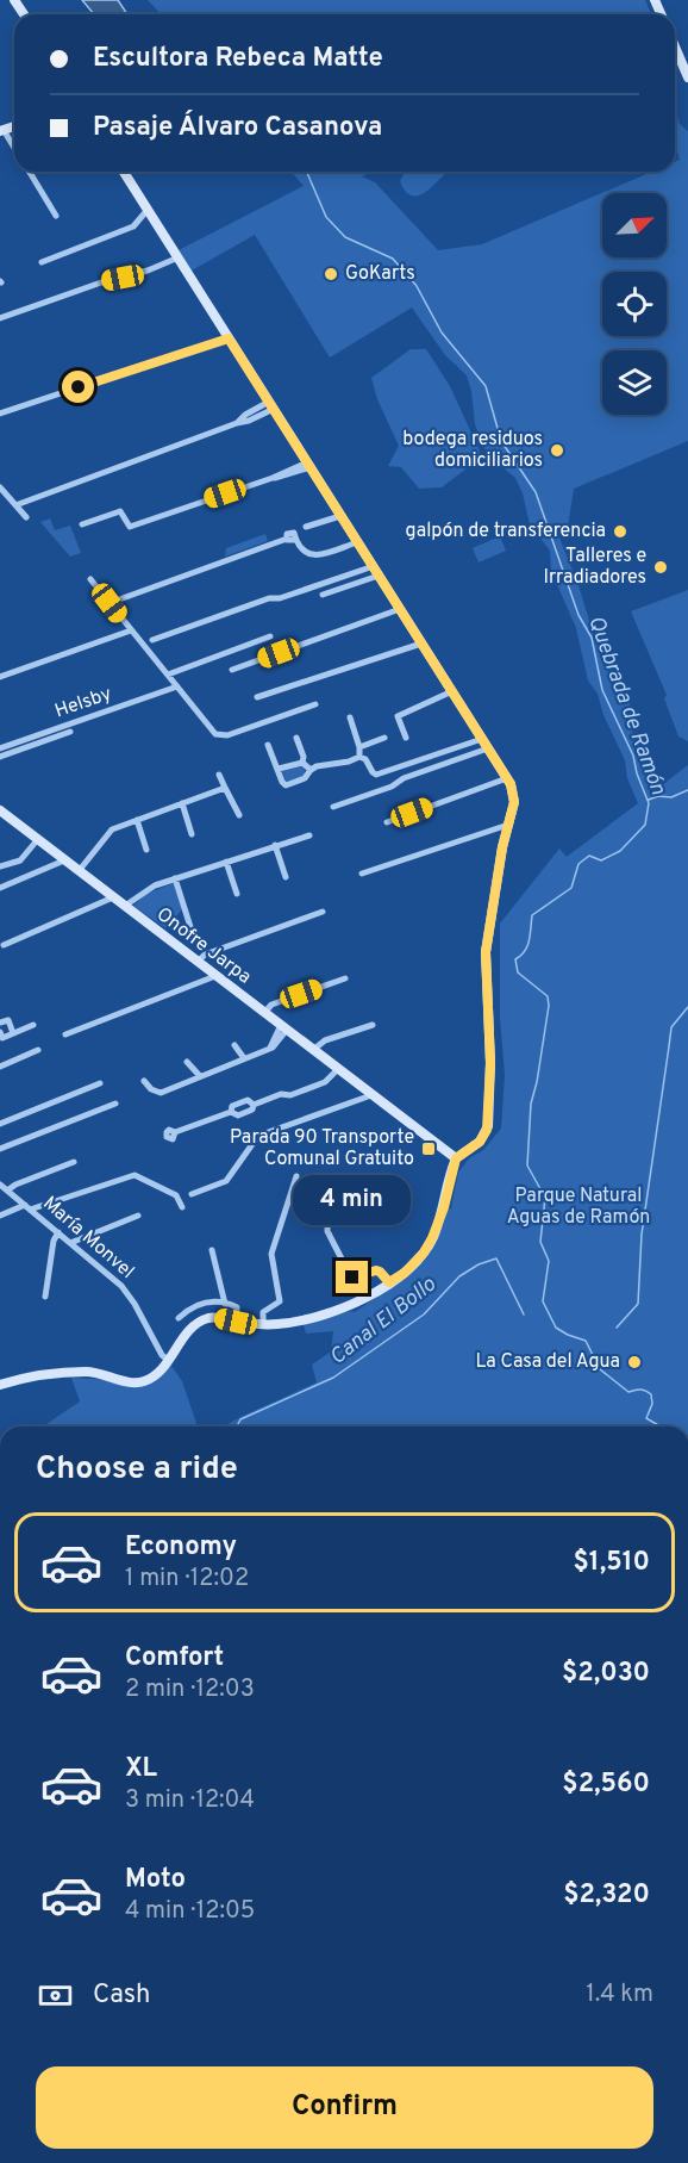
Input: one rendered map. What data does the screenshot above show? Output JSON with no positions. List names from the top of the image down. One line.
{"streets":{"street":["Helsby","Onofre Jarpa","María Monvel"]},"water":["Quebrada de Ramón","Canal El Bollo"],"parks":["Parque Natural Aguas de Ramón"],"places":{"other":["GoKarts","bodega residuos domiciliarios","galpón de transferencia","Talleres e Irradiadores","La Casa del Agua"],"transit":["Parada 90 Transporte Comunal Gratuito"]},"north":"top right","page":{"banner":["Escultora Rebeca Matte","Pasaje Álvaro Casanova"],"bubble":"4 min","heading":"Choose a ride","list":[{"name":"Economy","note":"1 min · 12:02","value":"$1,510"},{"name":"Comfort","note":"2 min · 12:03","value":"$2,030"},{"name":"XL","note":"3 min · 12:04","value":"$2,560"},{"name":"Moto","note":"4 min · 12:05","value":"$2,320"}],"pay":["Cash","1.4 km"],"buttons":"Confirm"}}
